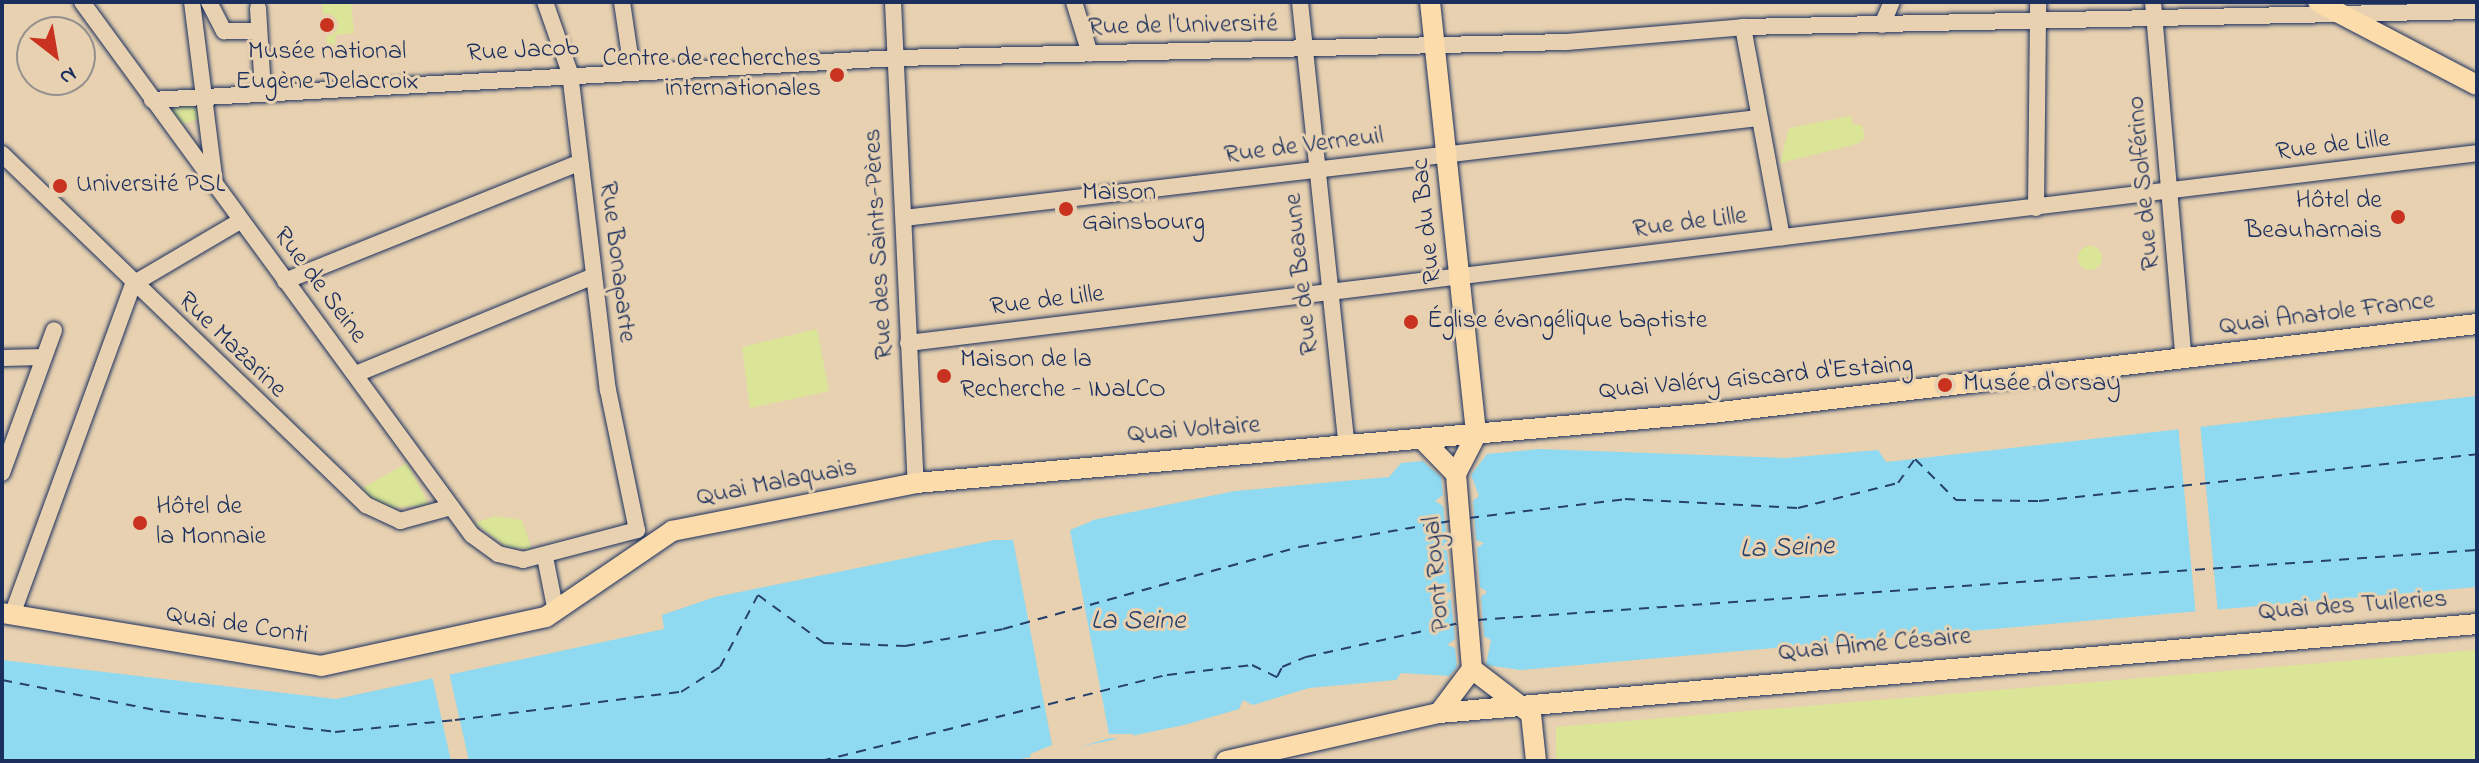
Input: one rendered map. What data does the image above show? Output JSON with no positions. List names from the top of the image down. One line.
{"streets":{"main road":["Rue du Bac","Quai Anatole France","Quai Valéry Giscard d'Estaing","Quai Voltaire","Quai Malaquais","Pont Royal","Quai des Tuileries","Quai de Conti","Quai Aimé Césaire"],"street":["Rue de l'Université","Rue Jacob","Rue de Verneuil","Rue de Lille","Rue de Solférino","Rue des Saints-Pères","Rue Bonaparte","Rue de Beaune","Rue de Seine","Rue Mazarine"]},"crossings":[["Rue de l'Université","Rue Jacob"],["Rue de l'Université","Rue de Solférino"],["Rue de l'Université","Rue du Bac"],["Rue de l'Université","Rue des Saints-Pères"],["Rue de l'Université","Rue de Beaune"],["Rue Jacob","Rue des Saints-Pères"],["Rue Jacob","Rue Bonaparte"],["Rue Jacob","Rue de Seine"],["Rue de Verneuil","Rue du Bac"],["Rue de Verneuil","Rue des Saints-Pères"],["Rue de Verneuil","Rue de Beaune"],["Rue de Lille","Rue de Solférino"],["Rue de Lille","Rue du Bac"],["Rue de Lille","Rue des Saints-Pères"],["Rue de Lille","Rue de Beaune"],["Rue de Solférino","Quai Anatole France"],["Rue de Solférino","Quai Valéry Giscard d'Estaing"],["Rue du Bac","Quai Valéry Giscard d'Estaing"],["Rue du Bac","Quai Voltaire"],["Rue des Saints-Pères","Quai Voltaire"],["Rue des Saints-Pères","Quai Malaquais"],["Rue Bonaparte","Quai Malaquais"],["Rue de Beaune","Quai Voltaire"],["Rue de Seine","Rue Mazarine"],["Rue de Seine","Quai Malaquais"],["Quai Anatole France","Quai Valéry Giscard d'Estaing"],["Quai Valéry Giscard d'Estaing","Quai Voltaire"],["Quai Voltaire","Quai Malaquais"],["Quai Malaquais","Quai de Conti"],["Quai des Tuileries","Quai Aimé Césaire"]],"water":["La Seine"],"places":["Musée national Eugène Delacroix","Centre de recherches internationales","Université PSL","Maison Gainsbourg","Hôtel de Beauharnais","Église évangélique baptiste","Maison de la Recherche - INaLCO","Musée d'Orsay","Hôtel de la Monnaie"],"north":"bottom right"}
